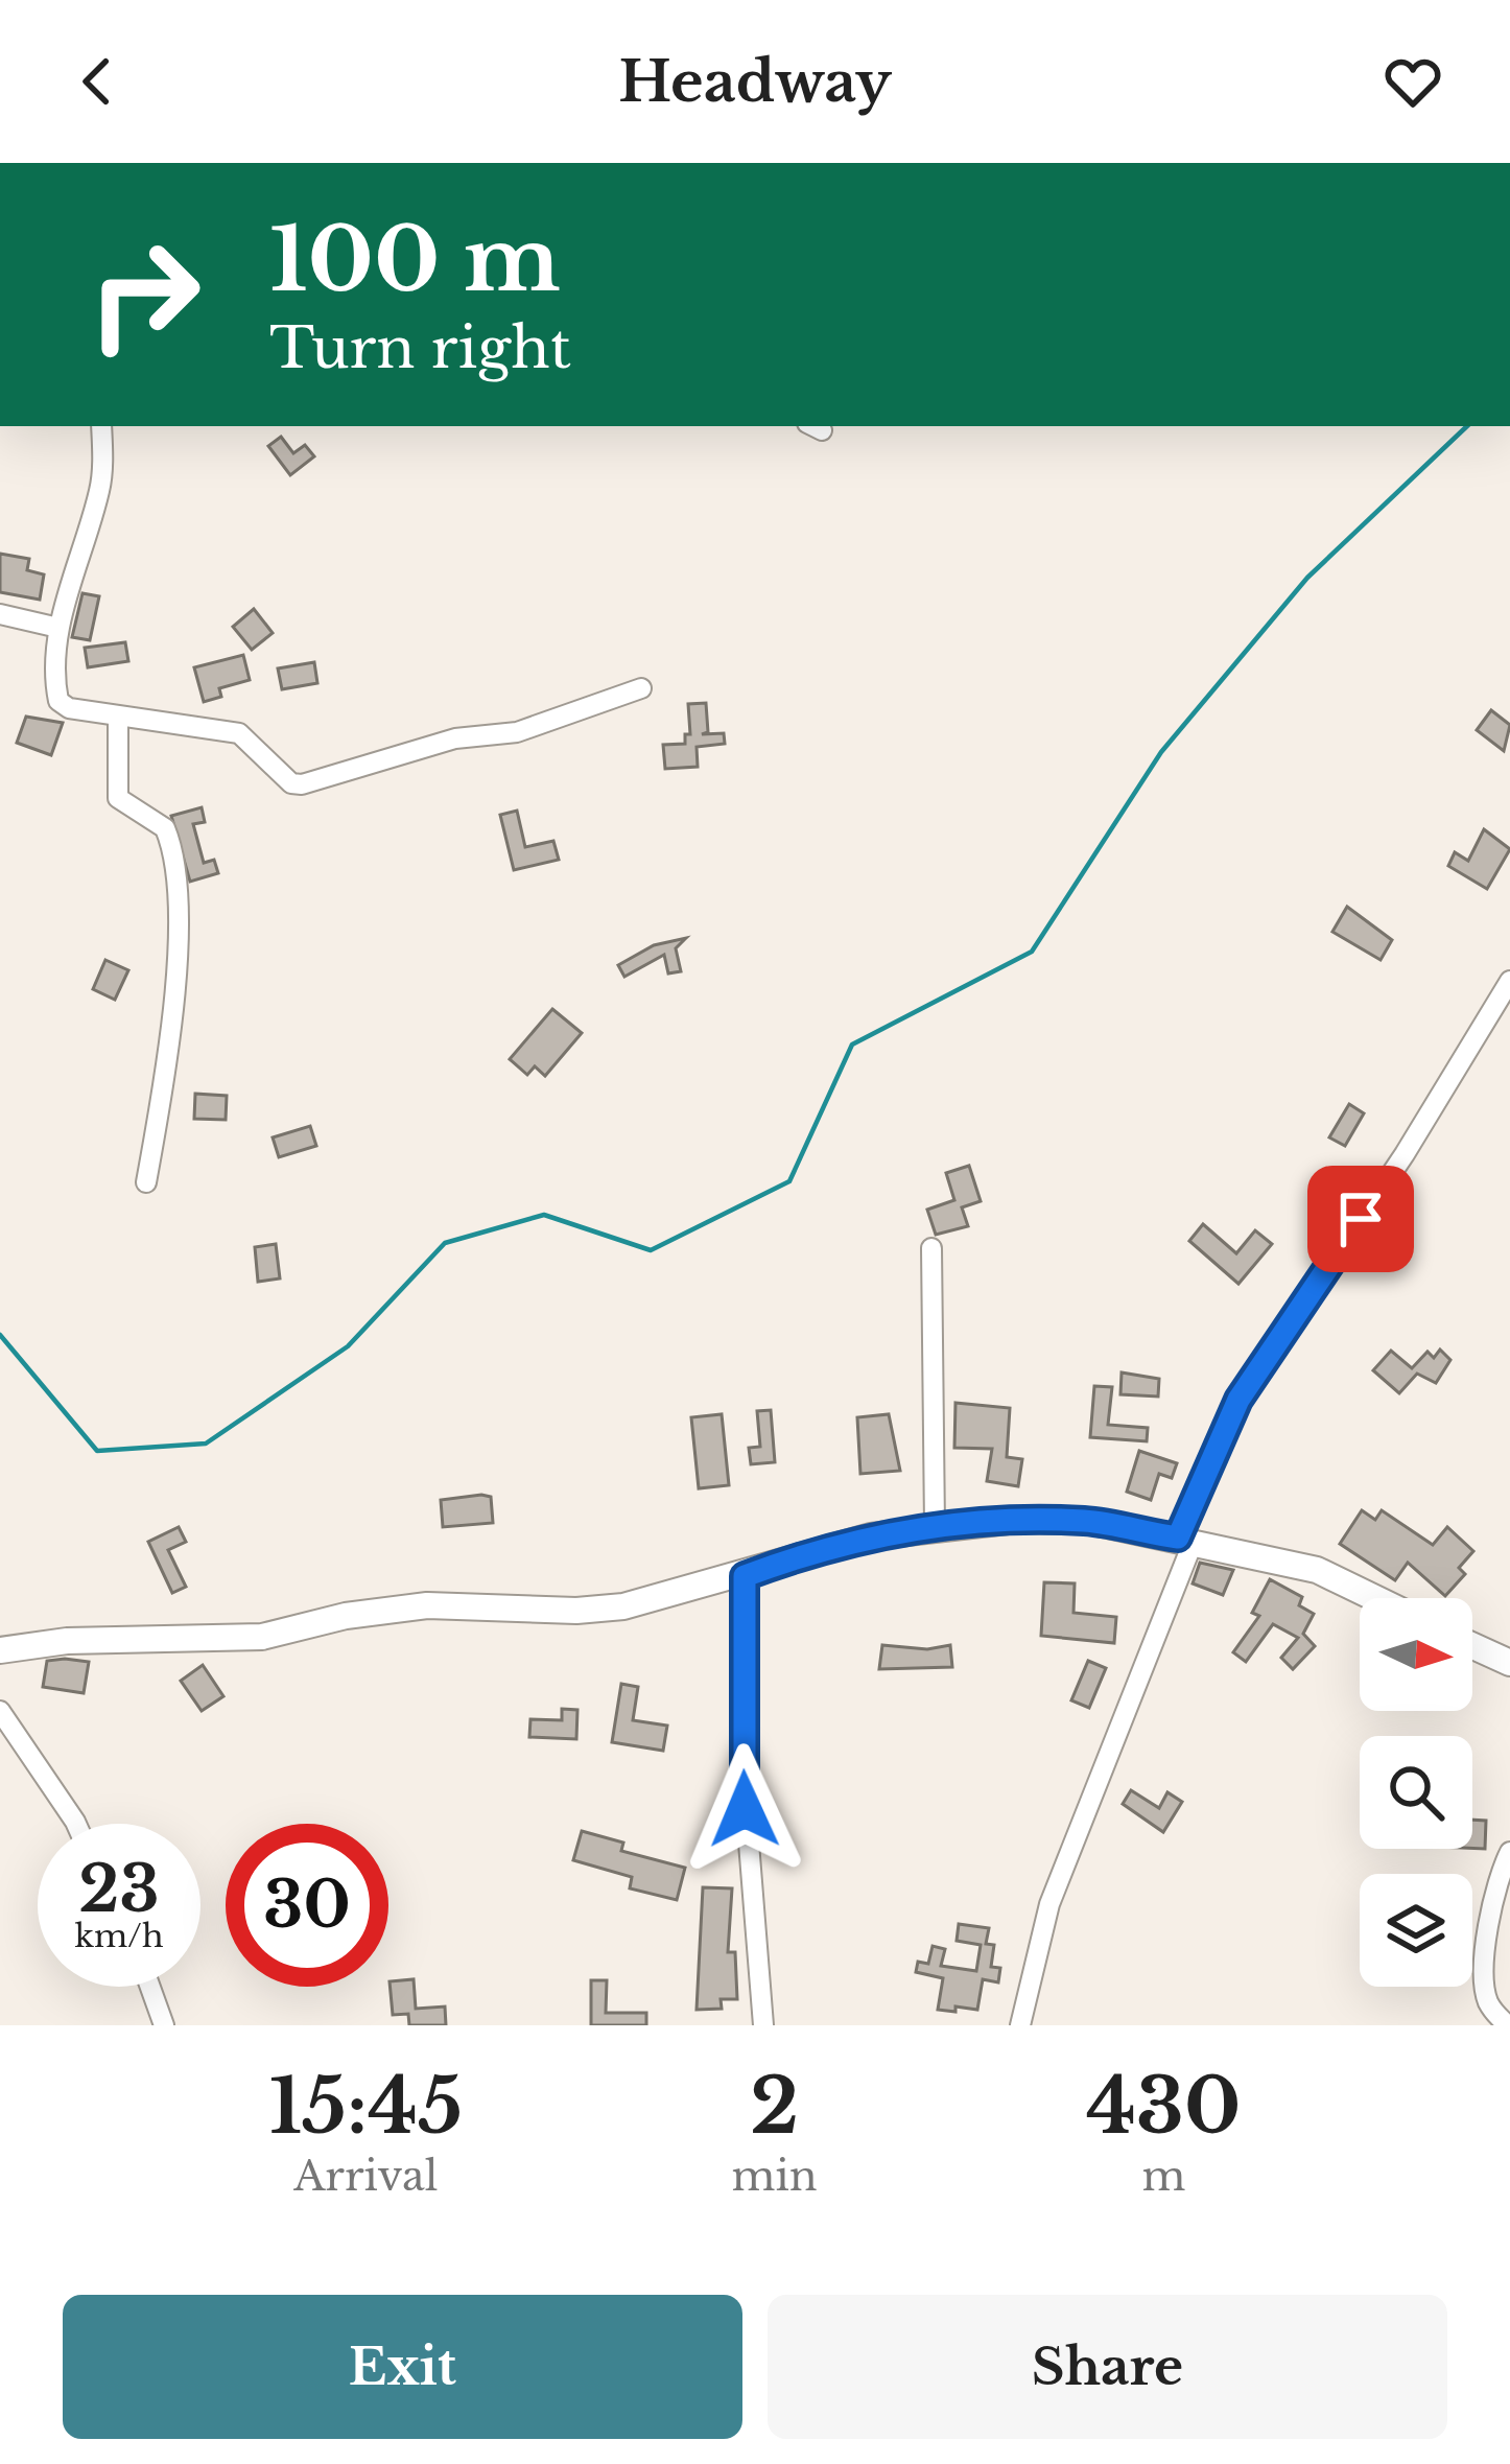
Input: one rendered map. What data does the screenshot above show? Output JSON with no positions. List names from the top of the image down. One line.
{"north":"right","page":{"header":"Headway","turn":["100 m","Turn right"],"speed":"23 km/h","limit":"30","eta":["15:45","Arrival","2","min","430","m"],"buttons":["Exit","Share"]}}
